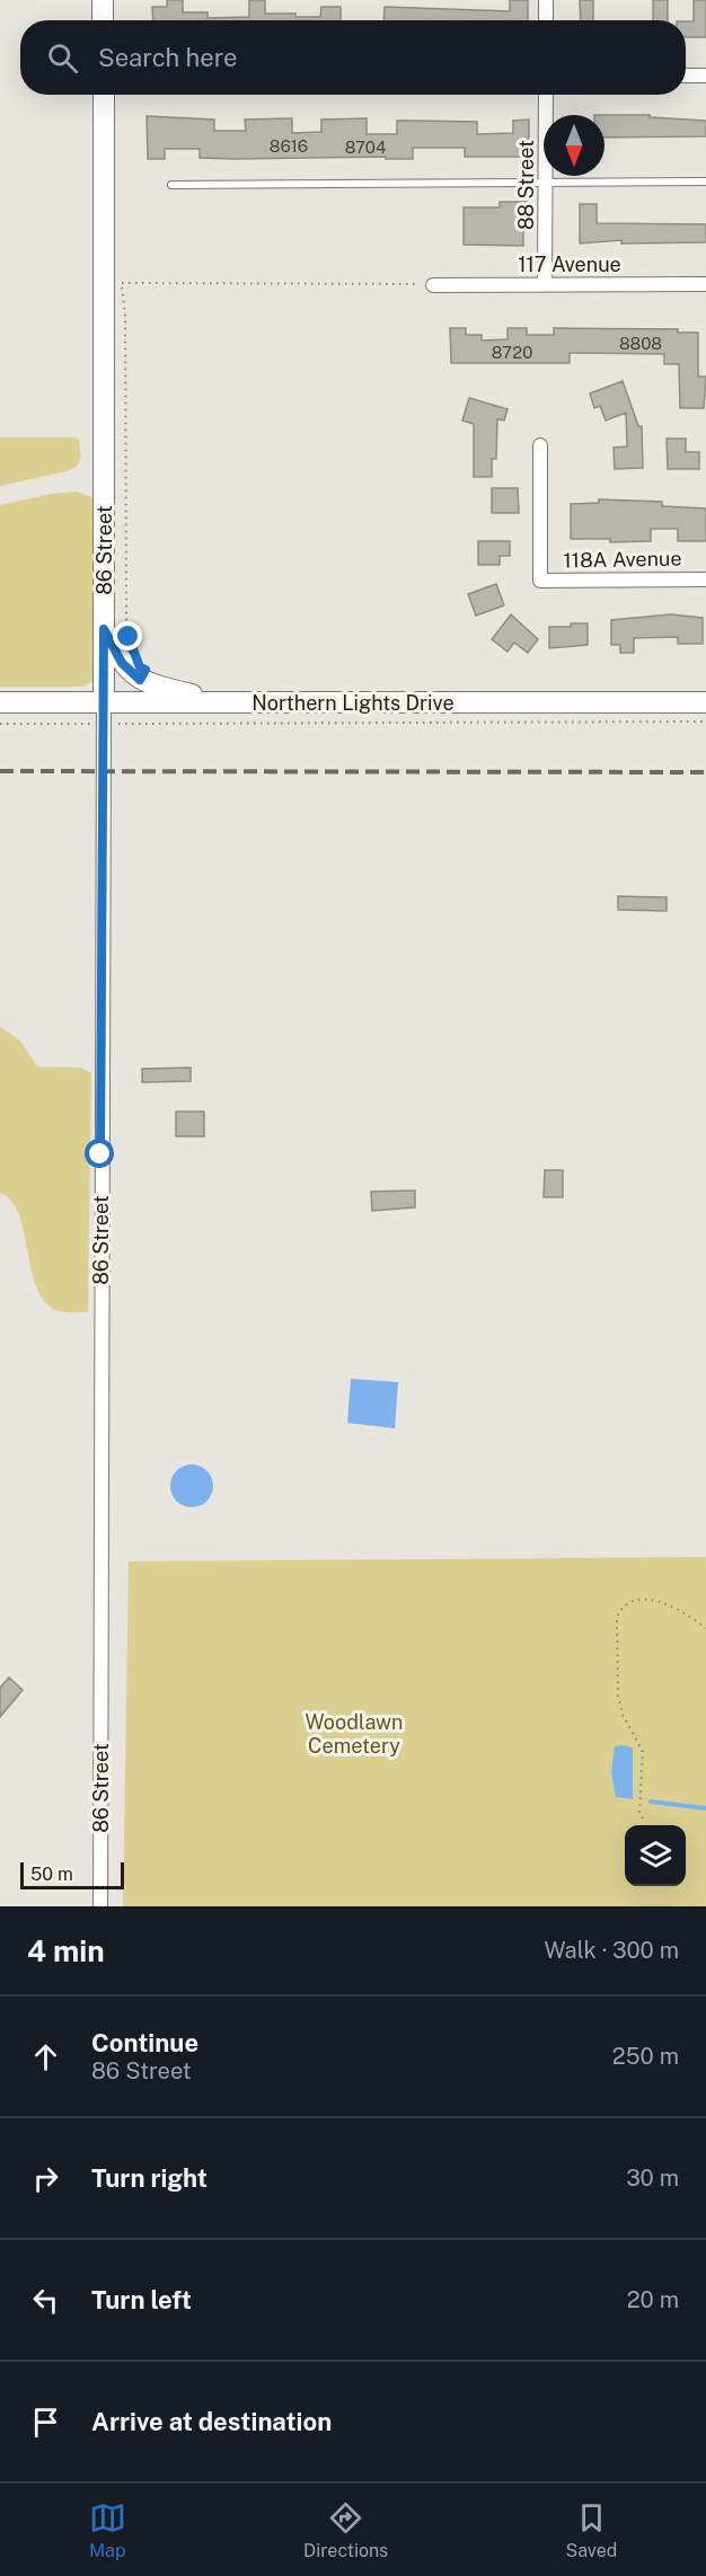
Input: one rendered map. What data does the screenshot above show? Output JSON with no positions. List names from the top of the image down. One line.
{"streets":{"main road":["86 Street","Northern Lights Drive"],"street":["88 Street","117 Avenue","118A Avenue"]},"crossings":[["88 Street","117 Avenue"],["86 Street","Northern Lights Drive"]],"parks":["Woodlawn Cemetery"],"house_numbers":["8616","8704","8808","8720"],"scale_bar":"50 m","north":"bottom","page":{"search":"Search here","scale":"50 m","heading":["4 min","Walk · 300 m"],"list":[["Continue","86 Street","250 m"],["Turn right","30 m"],["Turn left","20 m"],"Arrive at destination"],"nav":["Map","Directions","Saved"]}}
